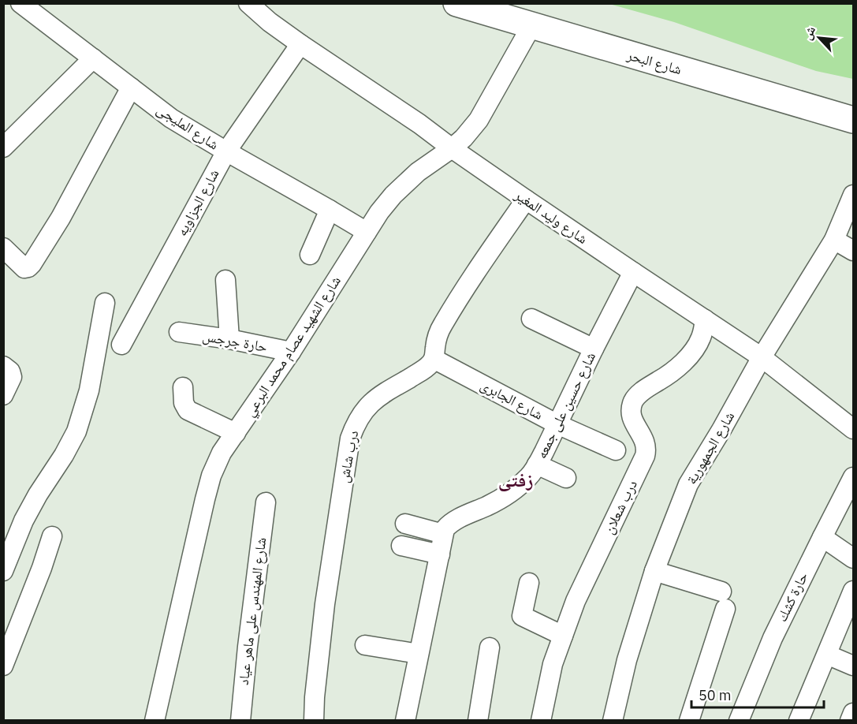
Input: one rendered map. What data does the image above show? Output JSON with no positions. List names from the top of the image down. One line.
{"streets":{"street":["شارع البحر","شارع المليجى","شارع الجزاويه","شارع وليد المغير","حارة جرجس","شارع الشهيد عصام محمد البرعي","شارع الجابرى","شارع حسين على جمعه","شارع الجمهورية","درب شاش","درب شعلان","حارة كشك","شارع المهندس على ماهر عياد"]},"crossings":[["شارع البحر","شارع الشهيد عصام محمد البرعي"],["شارع المليجى","شارع الجزاويه"],["شارع المليجى","شارع الشهيد عصام محمد البرعي"],["شارع الجزاويه","شارع وليد المغير"],["شارع وليد المغير","شارع الشهيد عصام محمد البرعي"],["شارع وليد المغير","شارع حسين على جمعه"],["شارع وليد المغير","شارع الجمهورية"],["شارع وليد المغير","درب شعلان"],["حارة جرجس","شارع الشهيد عصام محمد البرعي"],["شارع الجابرى","شارع حسين على جمعه"],["شارع الجابرى","درب شاش"]],"districts":["زفتى"],"scale_bar":"50 m","north":"top left"}
